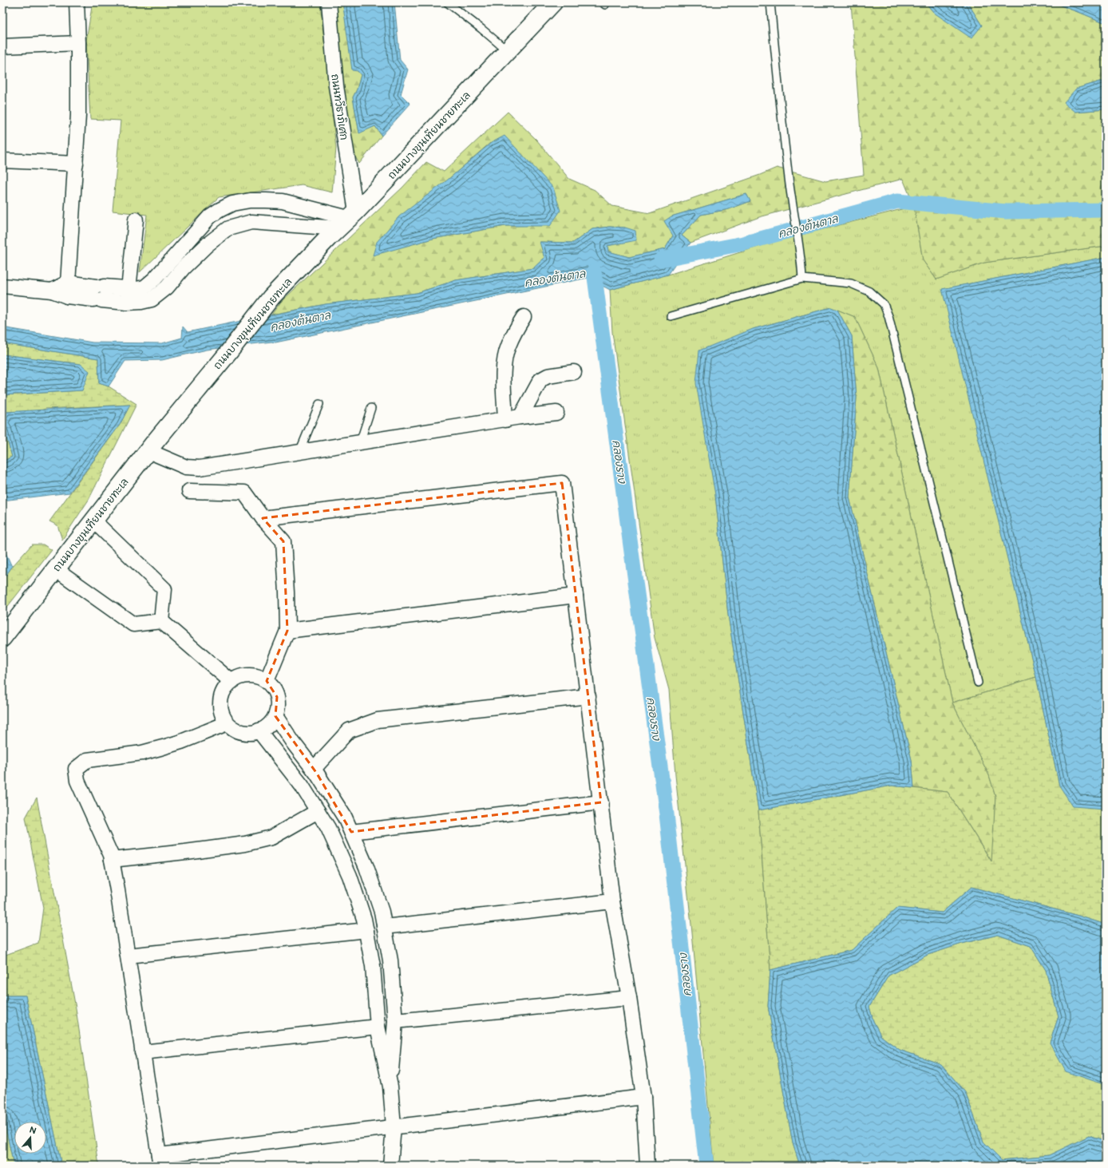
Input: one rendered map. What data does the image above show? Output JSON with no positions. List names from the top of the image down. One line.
{"streets":{"main road":["ถนนบางขุนเทียนชายทะเล"],"street":["ถนนทวีธาภิเศก"]},"crossings":[["ถนนทวีธาภิเศก","ถนนบางขุนเทียนชายทะเล"]],"water":["คลองต้นตาล","คลองราง"],"north":"top"}
